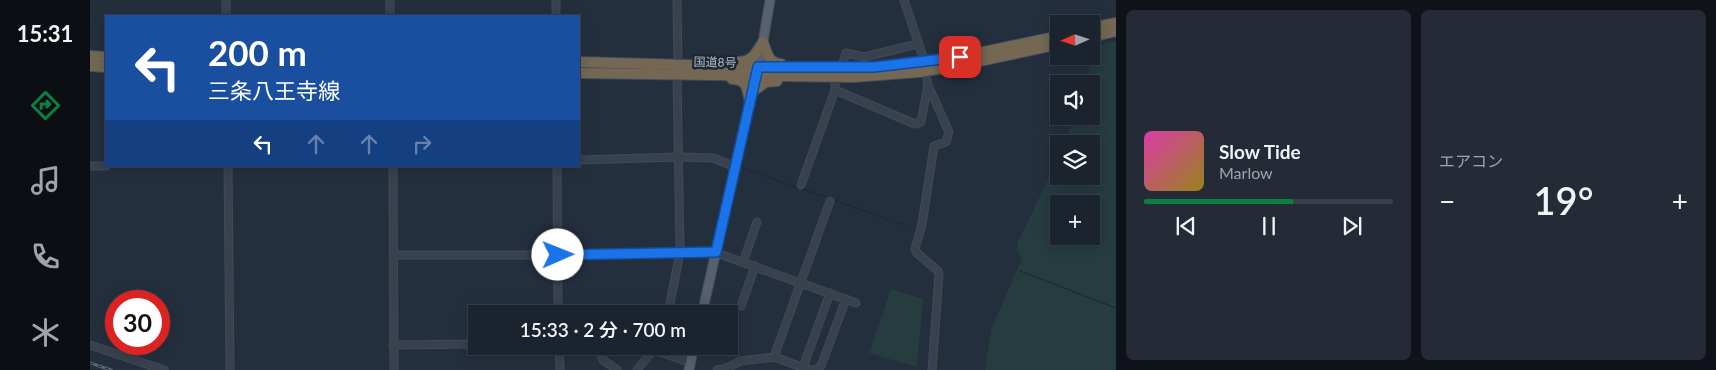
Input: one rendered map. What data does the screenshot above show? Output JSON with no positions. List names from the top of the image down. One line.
{"streets":{"highway":["国道8号"]},"north":"left","page":{"tabs":"15:31","tile":"エアコン","map_buttons":"+","turn":["200 m","三条八王寺線"],"song":["Slow Tide","Marlow"],"heat":["−","19°","+"],"limit":"30","trip":"15:33 · 2 分 · 700 m"}}
